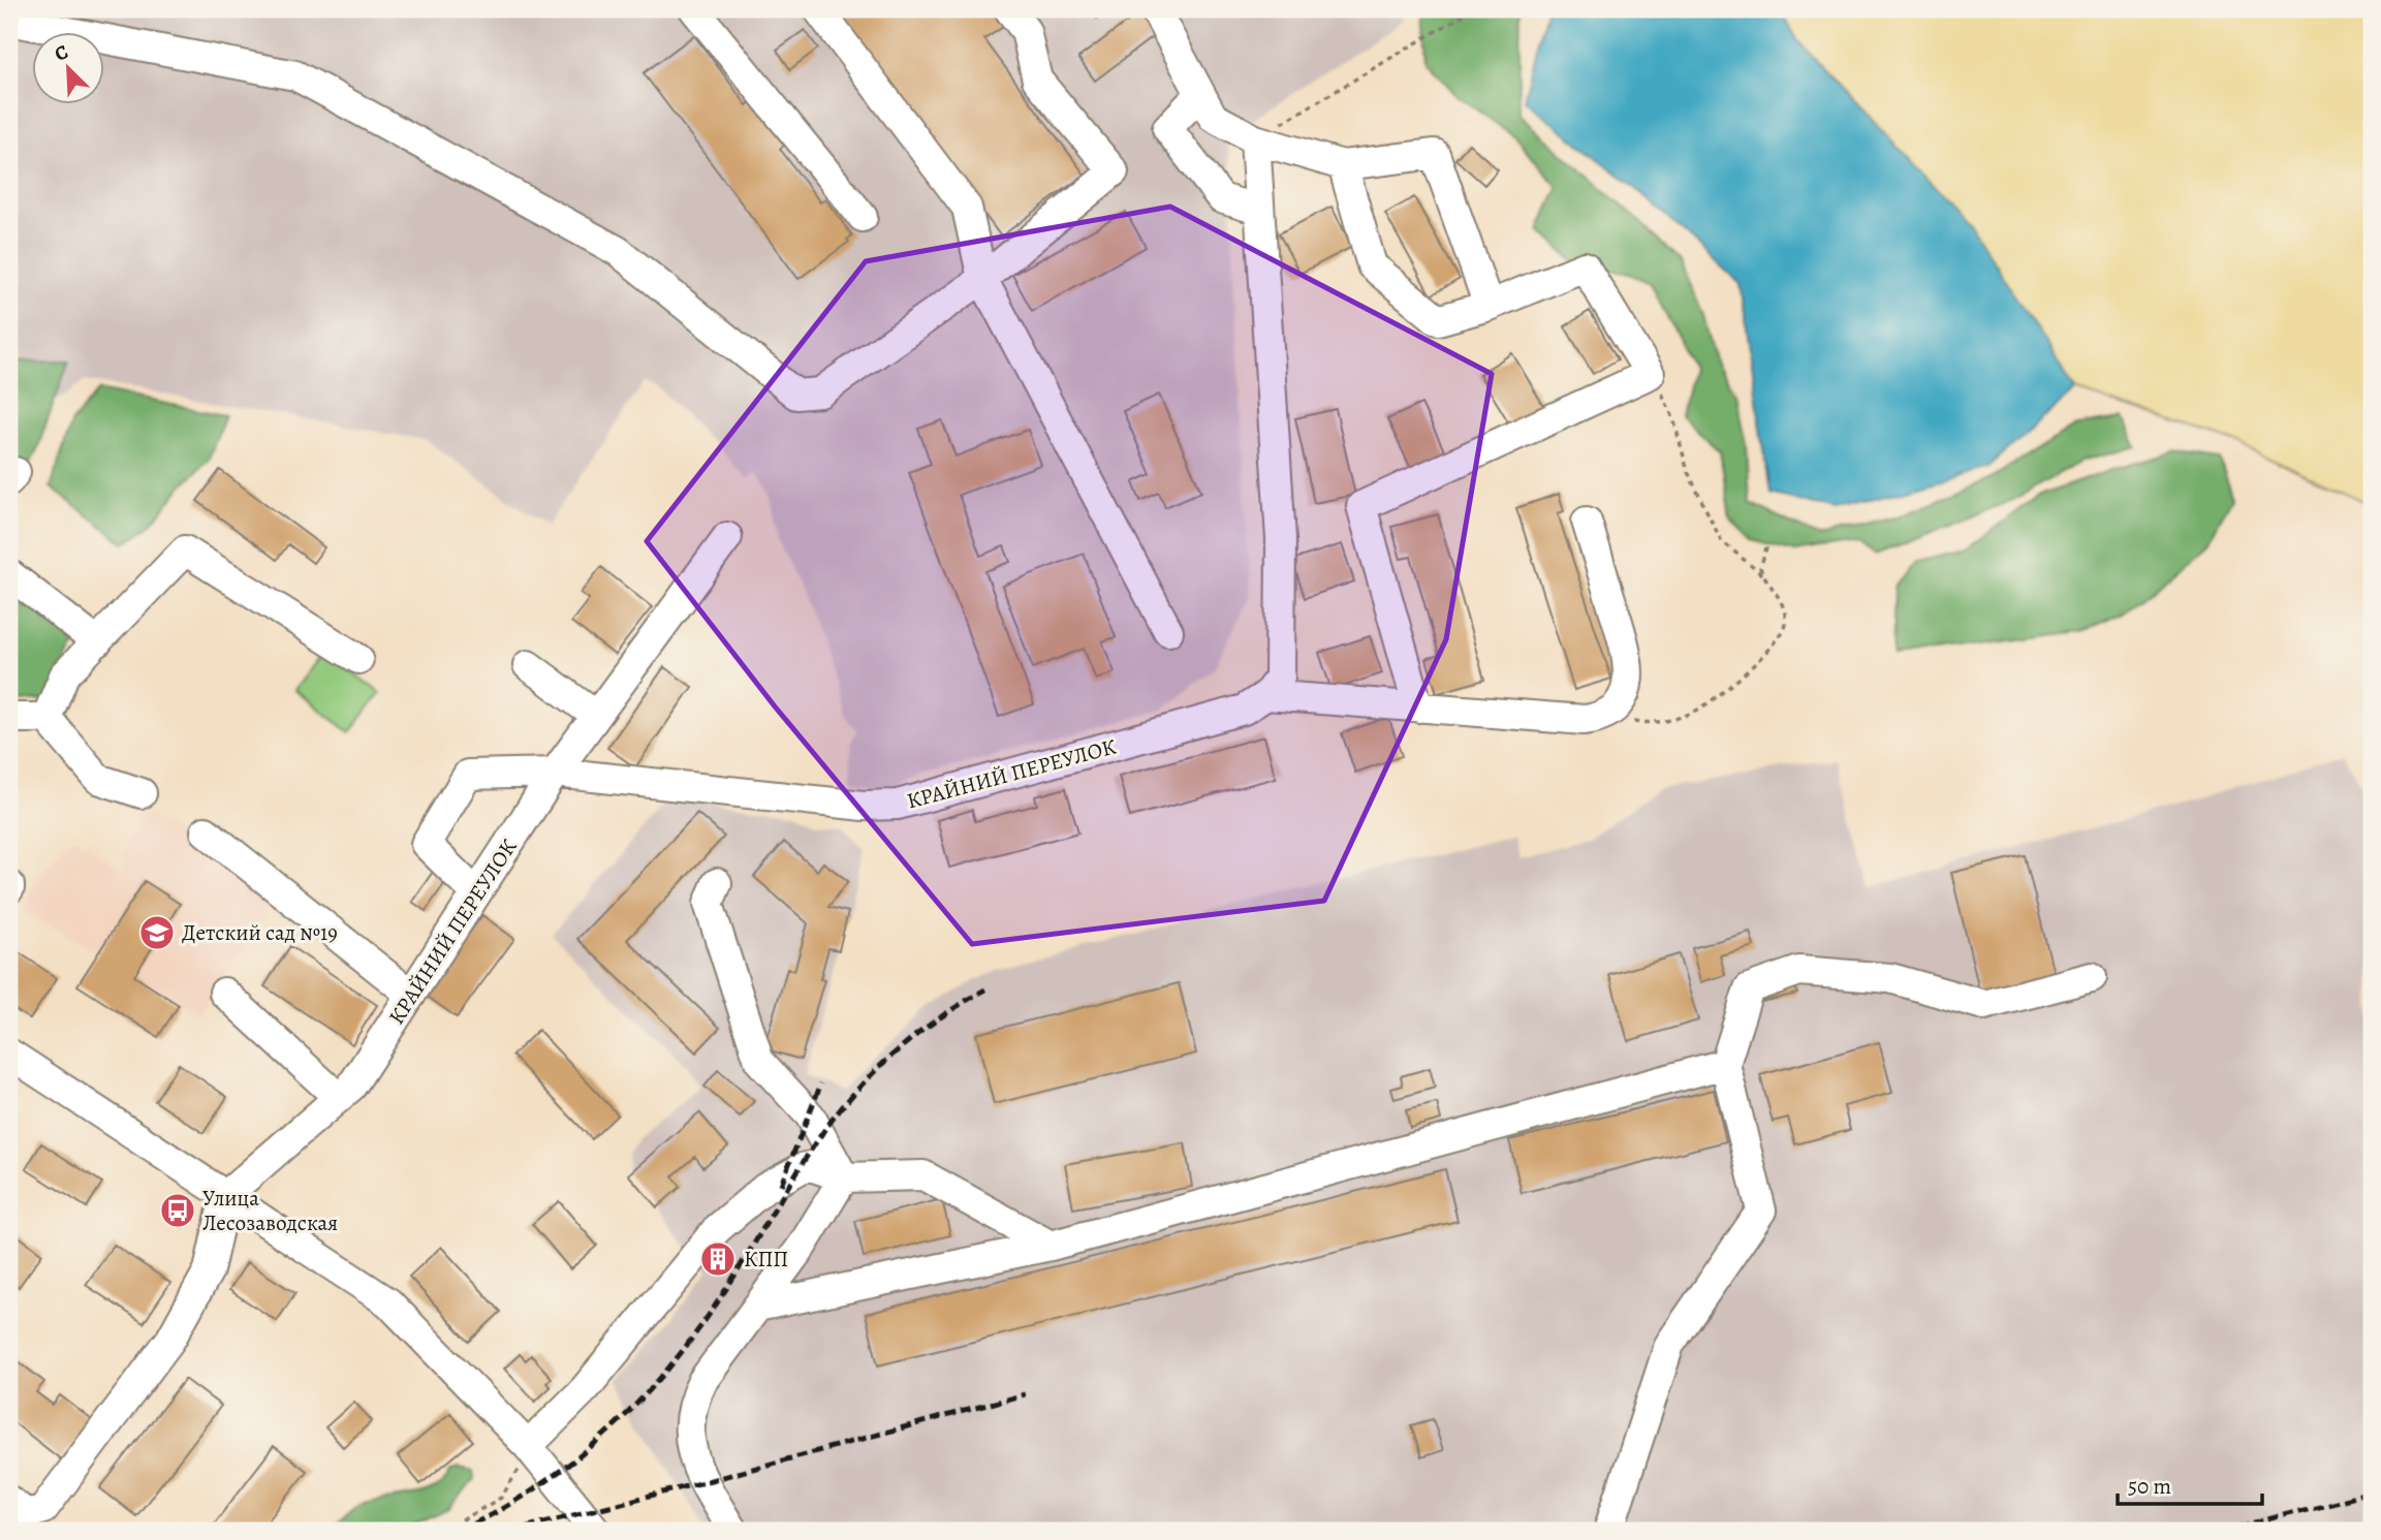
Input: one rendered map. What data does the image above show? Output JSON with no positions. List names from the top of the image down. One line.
{"streets":{"street":["КРАЙНИЙ ПЕРЕУЛОК"]},"places":{"school or university":["Детский сад №19"],"bus stop":["Улица Лесозаводская"],"building":["КПП"]},"scale_bar":"50 m","north":"top left"}
